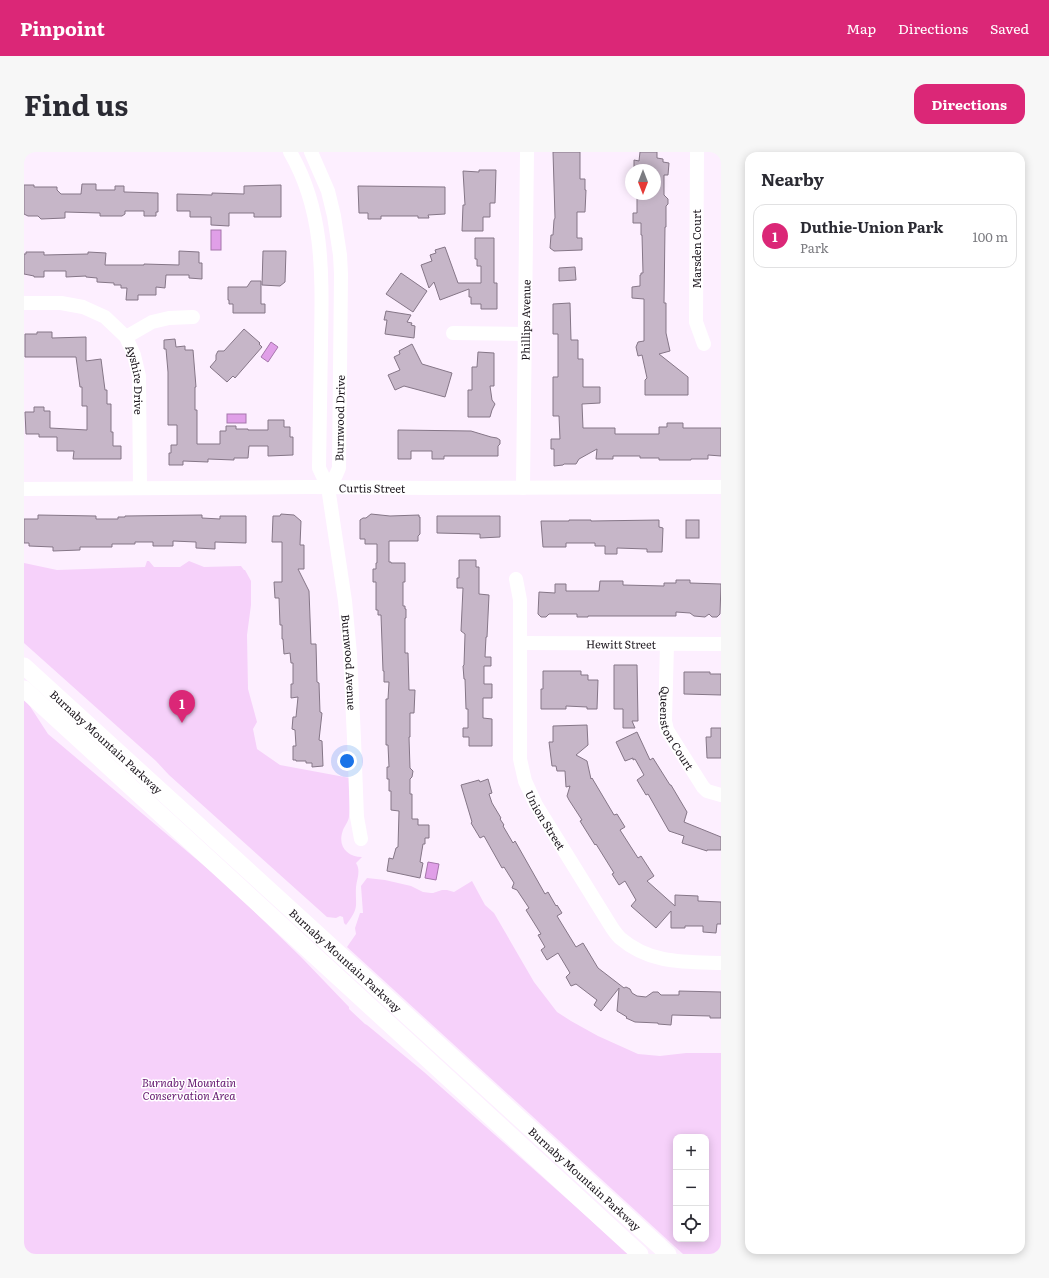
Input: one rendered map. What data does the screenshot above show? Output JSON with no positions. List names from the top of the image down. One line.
{"streets":{"main road":["Burnaby Mountain Parkway"],"street":["Marsden Court","Phillips Avenue","Ayshire Drive","Burnwood Drive","Curtis Street","Hewitt Street","Burnwood Avenue","Queenston Court","Union Street"]},"crossings":[["Phillips Avenue","Curtis Street"],["Ayshire Drive","Curtis Street"],["Burnwood Drive","Curtis Street"],["Burnwood Drive","Burnwood Avenue"],["Curtis Street","Burnwood Avenue"],["Hewitt Street","Queenston Court"],["Hewitt Street","Union Street"]],"parks":["Burnaby Mountain Conservation Area"],"north":"bottom","page":{"header":"Pinpoint","nav":["Map","Directions","Saved"],"title":"Find us","buttons":"Directions","heading":"Nearby","list":[{"mark":"1","name":"Duthie-Union Park","note":"Park","value":"100 m"}],"pins":"1","map_buttons":["+","−"]}}
